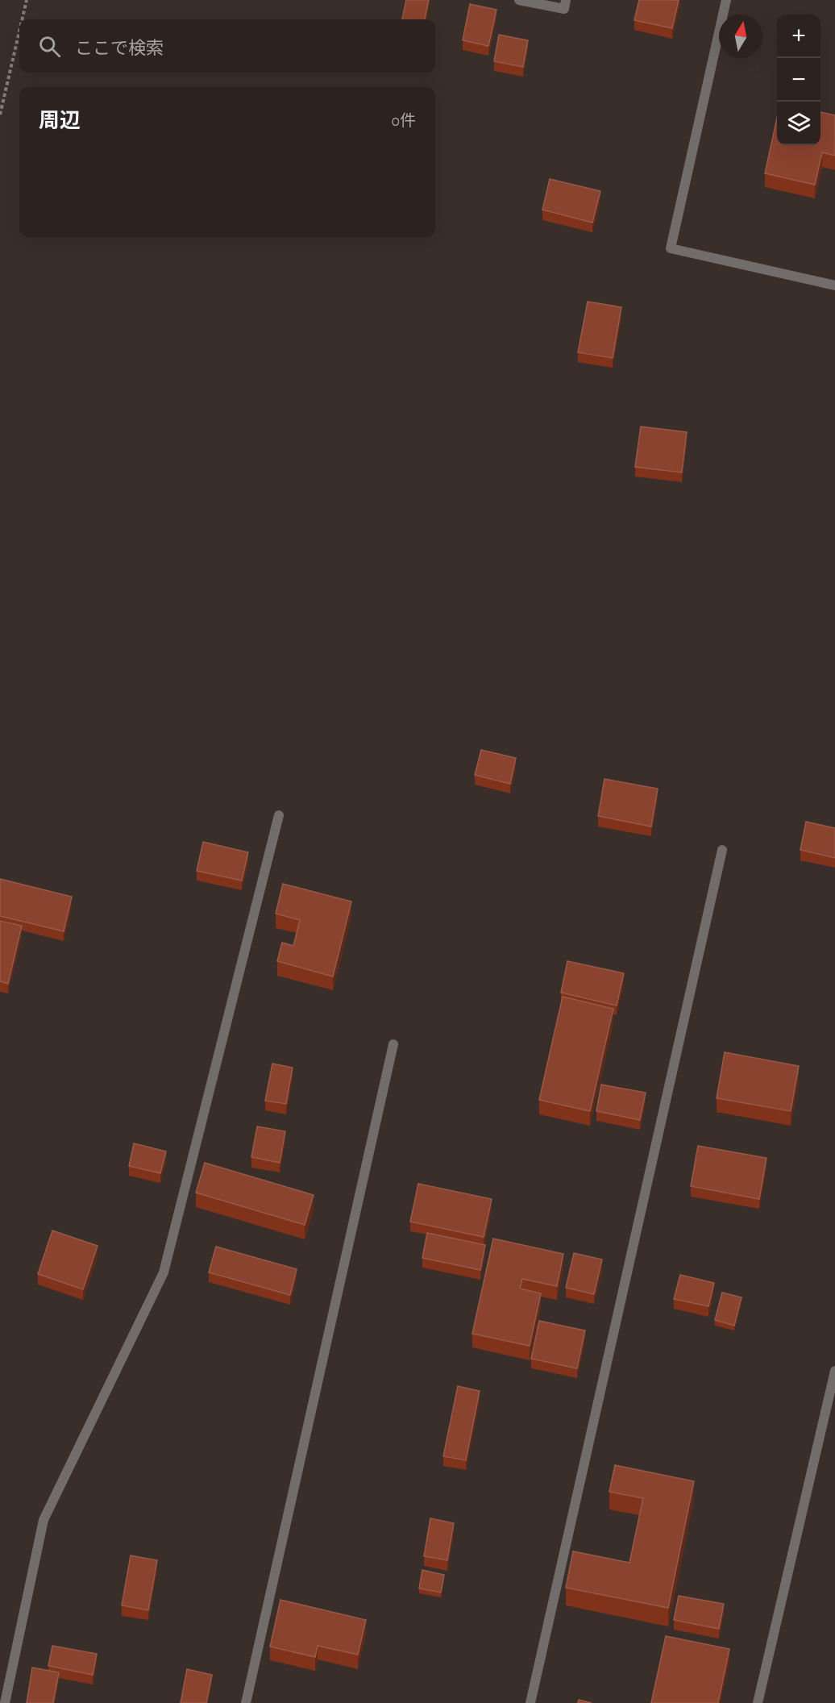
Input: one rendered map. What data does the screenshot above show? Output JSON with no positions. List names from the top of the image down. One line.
{"north":"top","page":{"map_buttons":["+","−"],"search":"ここで検索","heading":["周辺","0件"]}}
